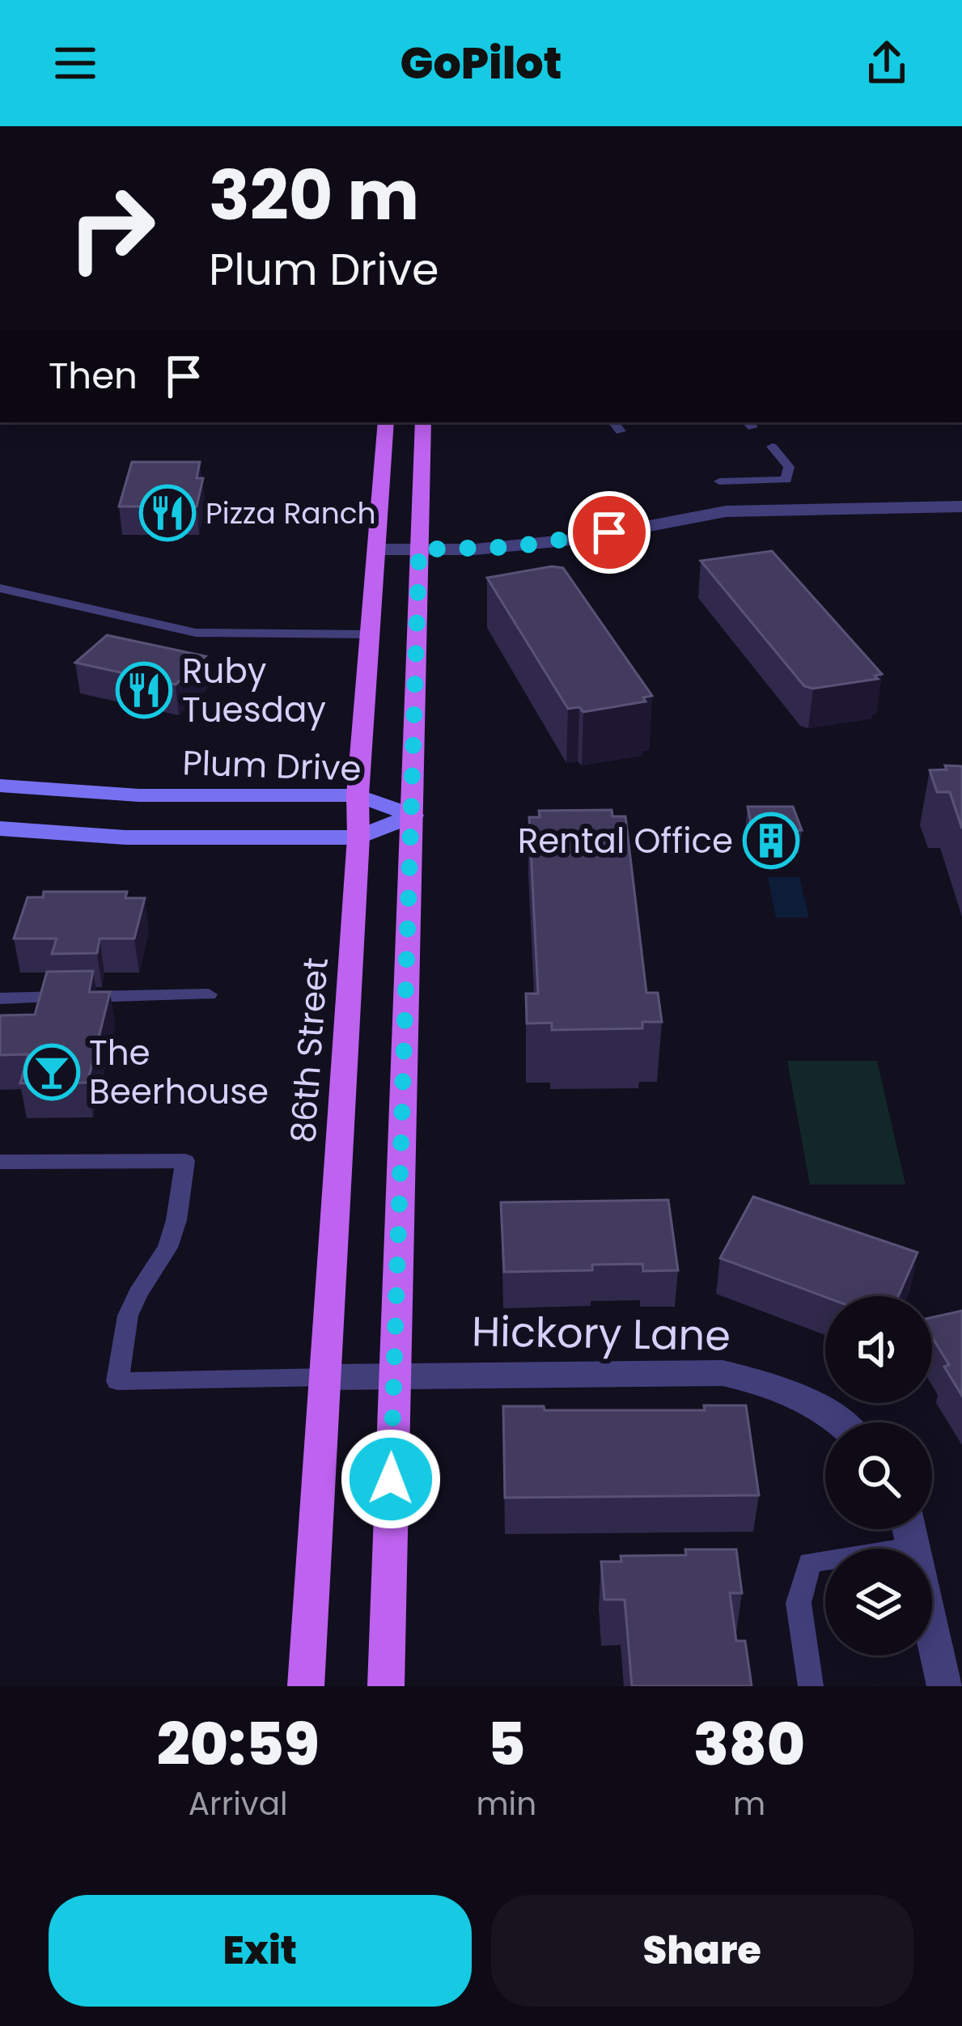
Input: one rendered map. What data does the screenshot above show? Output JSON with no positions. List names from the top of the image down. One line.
{"streets":{"main road":["86th Street"],"street":["Plum Drive","Hickory Lane"]},"crossings":[["Plum Drive","86th Street"],["86th Street","Hickory Lane"]],"places":{"restaurant":["Pizza Ranch","Ruby Tuesday"],"building":["Rental Office"],"bar":["The Beerhouse"]},"page":{"header":"GoPilot","turn":["320 m","Plum Drive"],"then":"Then","eta":["20:59","Arrival","5","min","380","m"],"buttons":["Exit","Share"]}}
